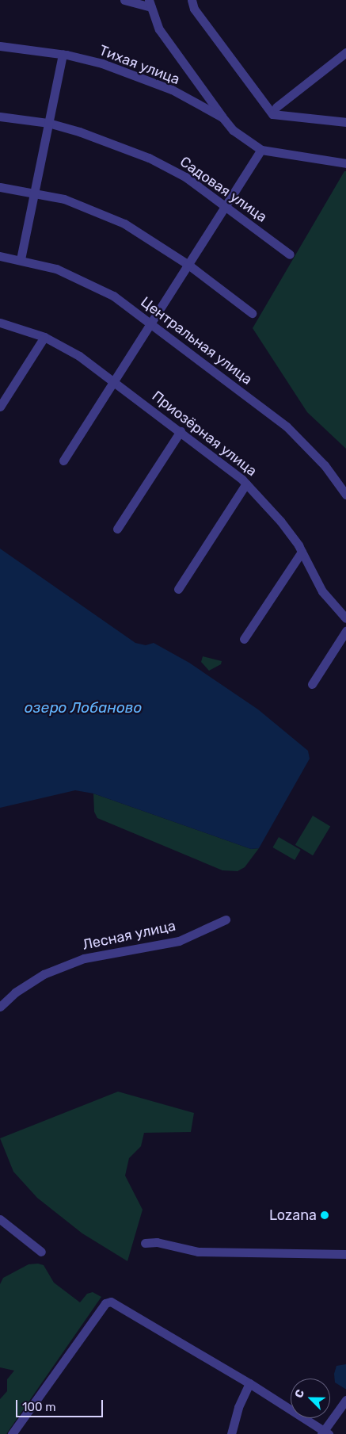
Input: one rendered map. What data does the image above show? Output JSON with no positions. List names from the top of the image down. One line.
{"streets":{"street":["Тихая улица","Садовая улица","Центральная улица","Приозёрная улица","Лесная улица"]},"water":["озеро Лобаново"],"places":["Lozana"],"scale_bar":"100 m","north":"top left"}
